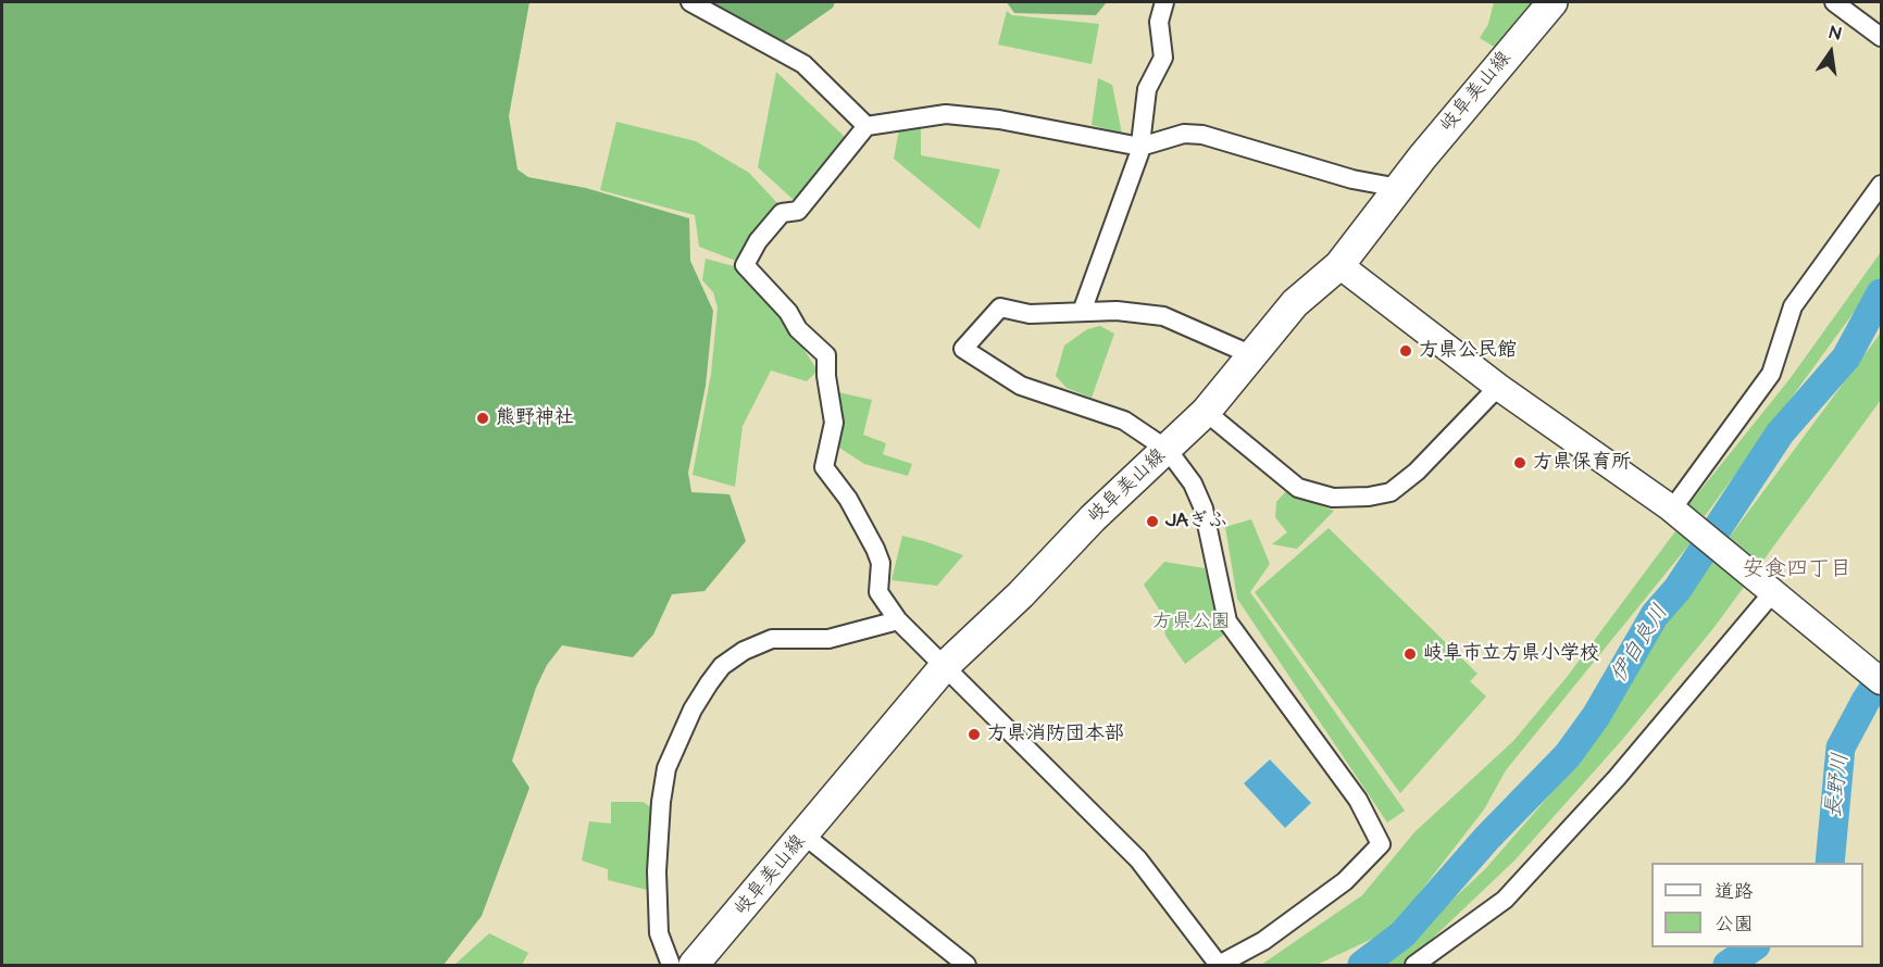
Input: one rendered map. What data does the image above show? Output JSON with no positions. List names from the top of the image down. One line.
{"streets":{"main road":["岐阜美山線"]},"districts":["安食四丁目"],"water":["伊自良川","長野川"],"parks":["方県公園"],"places":["方県公民館","熊野神社","方県保育所","JAぎふ","岐阜市立方県小学校","方県消防団本部"],"legend":["道路","公園"],"north":"top"}
